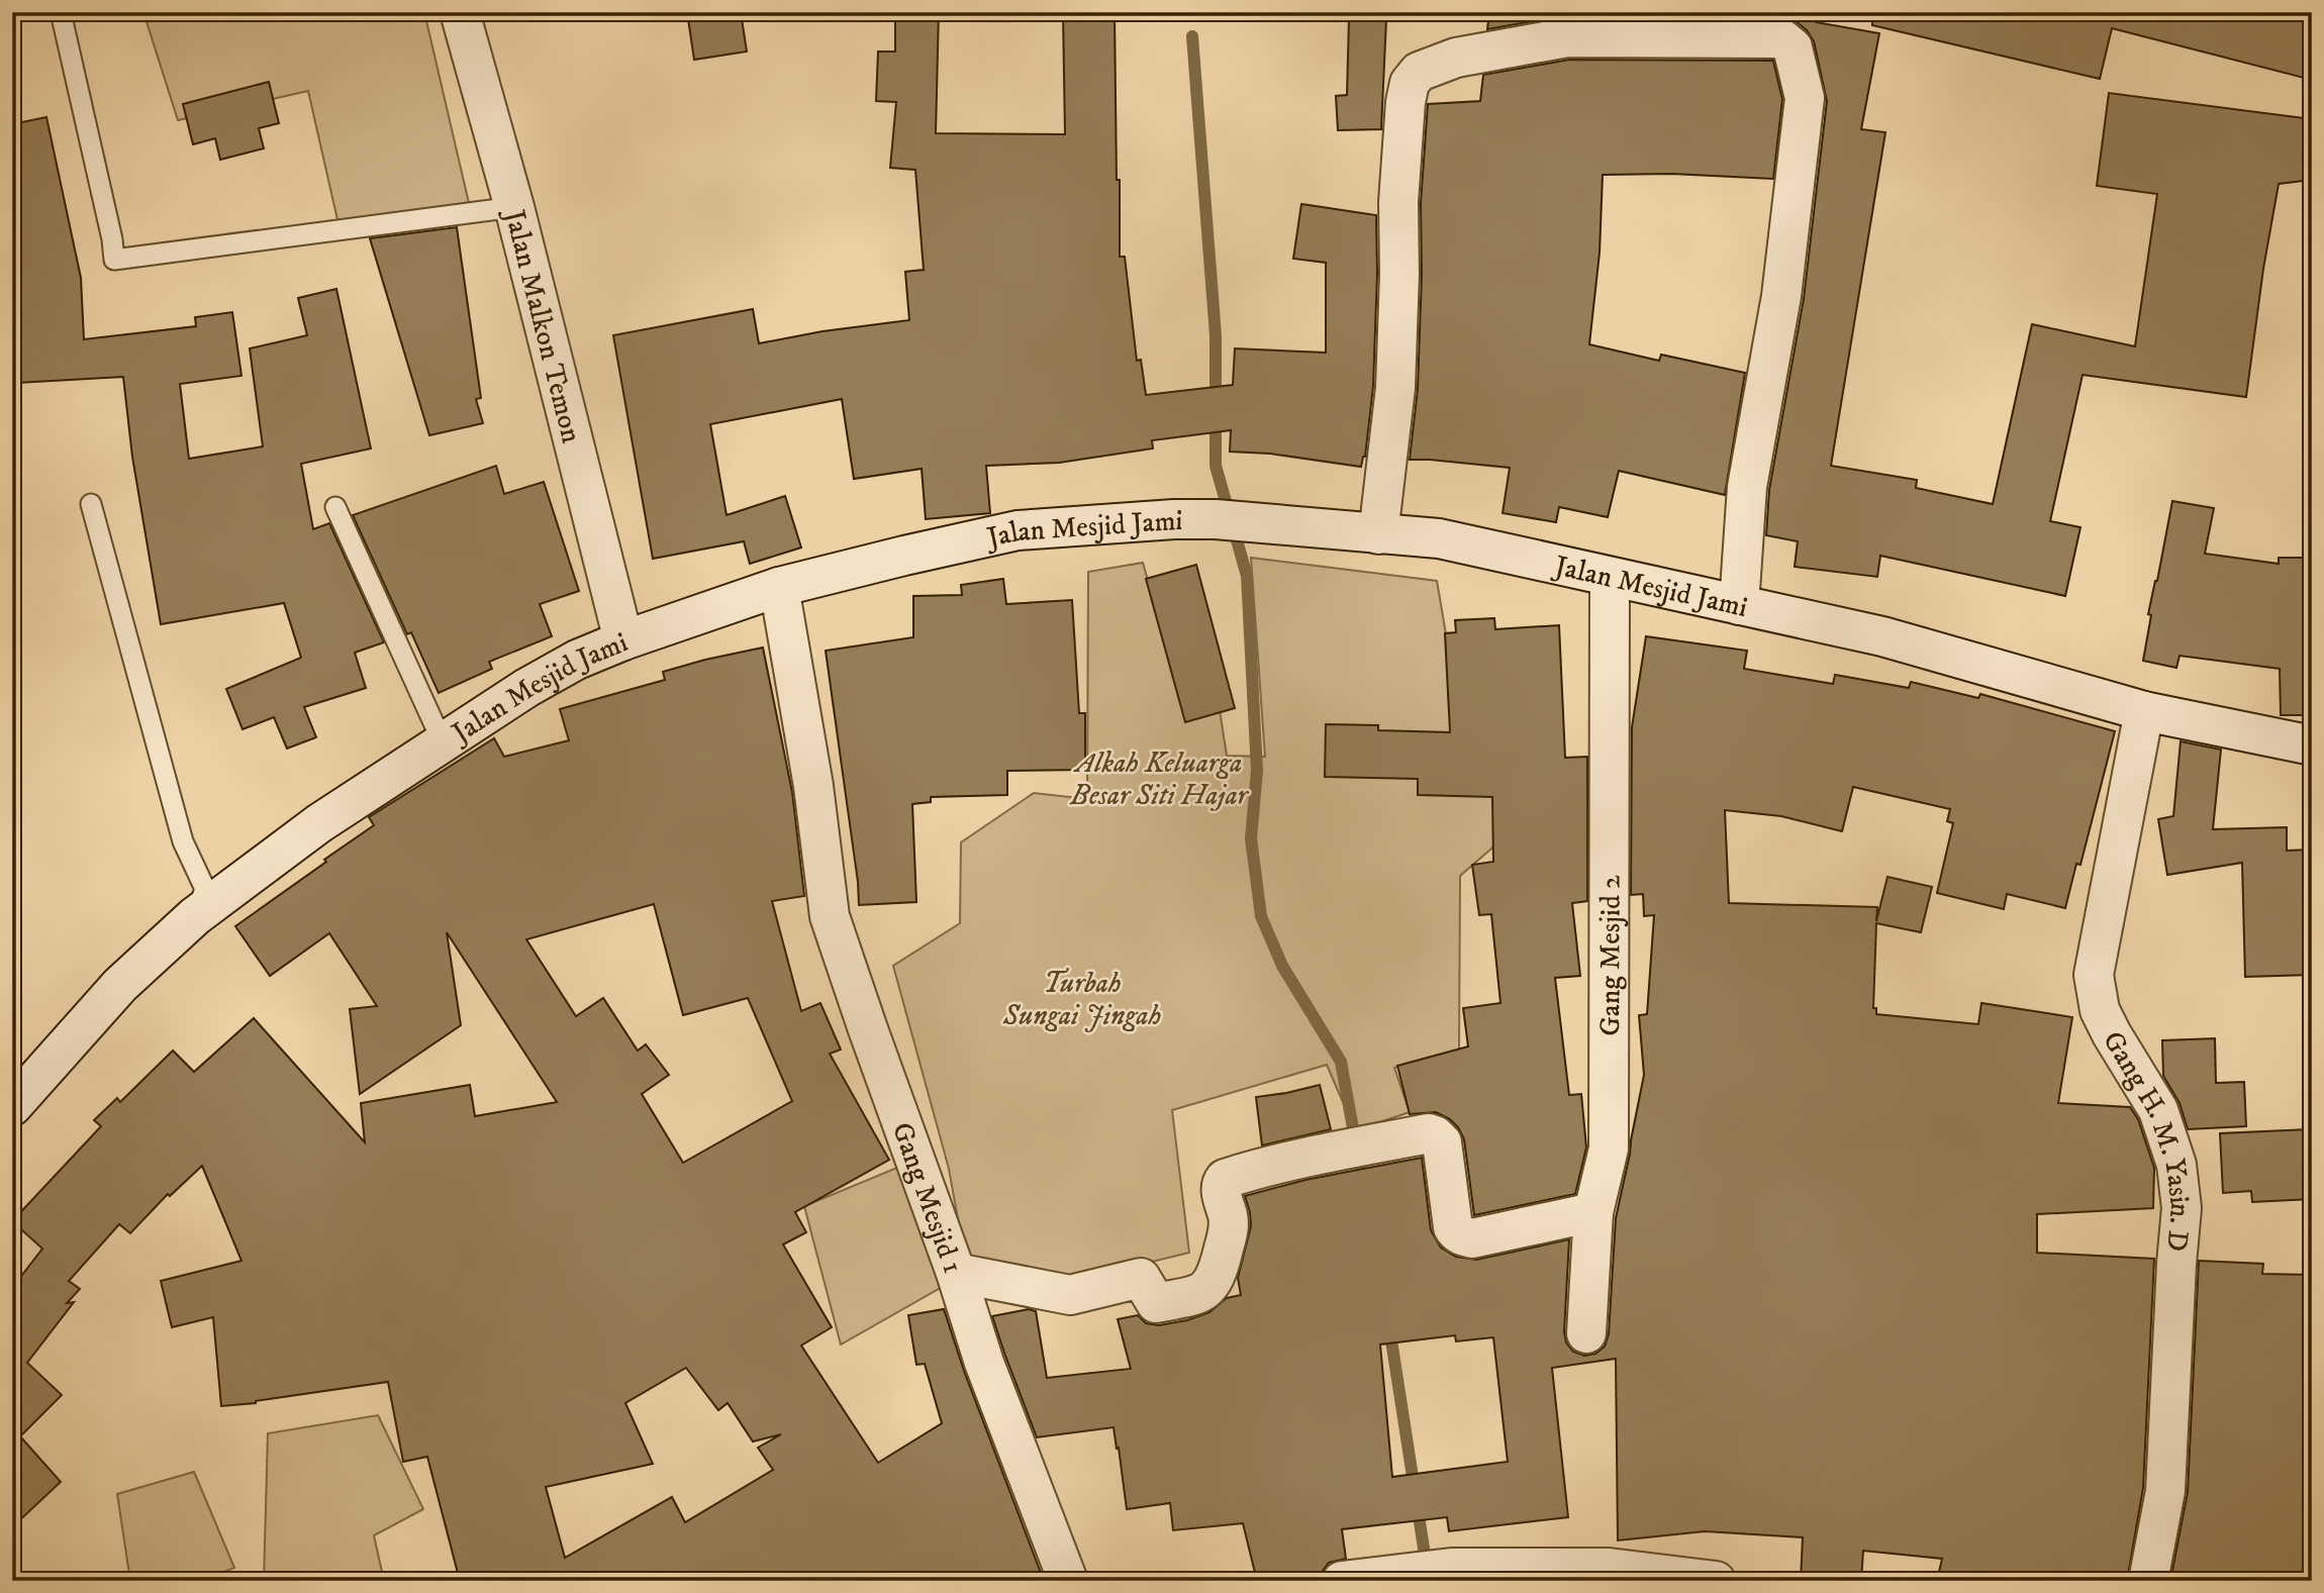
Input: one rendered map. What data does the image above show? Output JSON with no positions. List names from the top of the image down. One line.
{"streets":{"street":["Jalan Malkon Temon","Jalan Mesjid Jami","Gang Mesjid 2","Gang H. M. Yasin. D","Gang Mesjid 1"]},"crossings":[["Jalan Malkon Temon","Jalan Mesjid Jami"],["Jalan Mesjid Jami","Gang Mesjid 2"],["Jalan Mesjid Jami","Gang H. M. Yasin. D"],["Jalan Mesjid Jami","Gang Mesjid 1"],["Gang Mesjid 2","Gang Mesjid 1"]],"parks":["Alkah Keluarga Besar Siti Hajar","Turbah Sungai Jingah"]}
